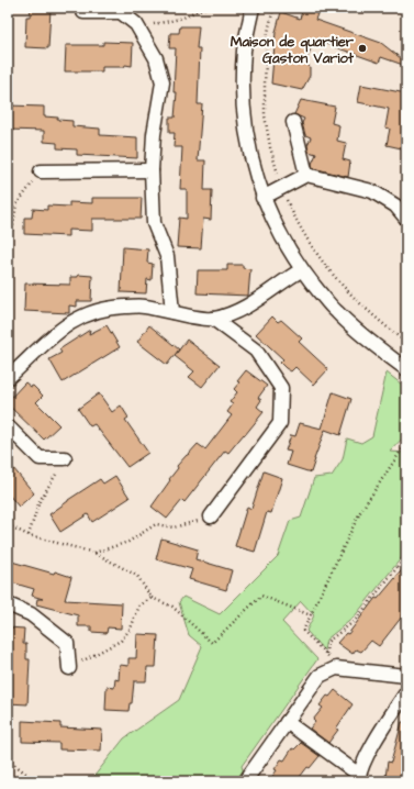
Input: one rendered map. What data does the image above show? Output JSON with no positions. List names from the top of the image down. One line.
{"places":["Maison de quartier Gaston Variot"]}
